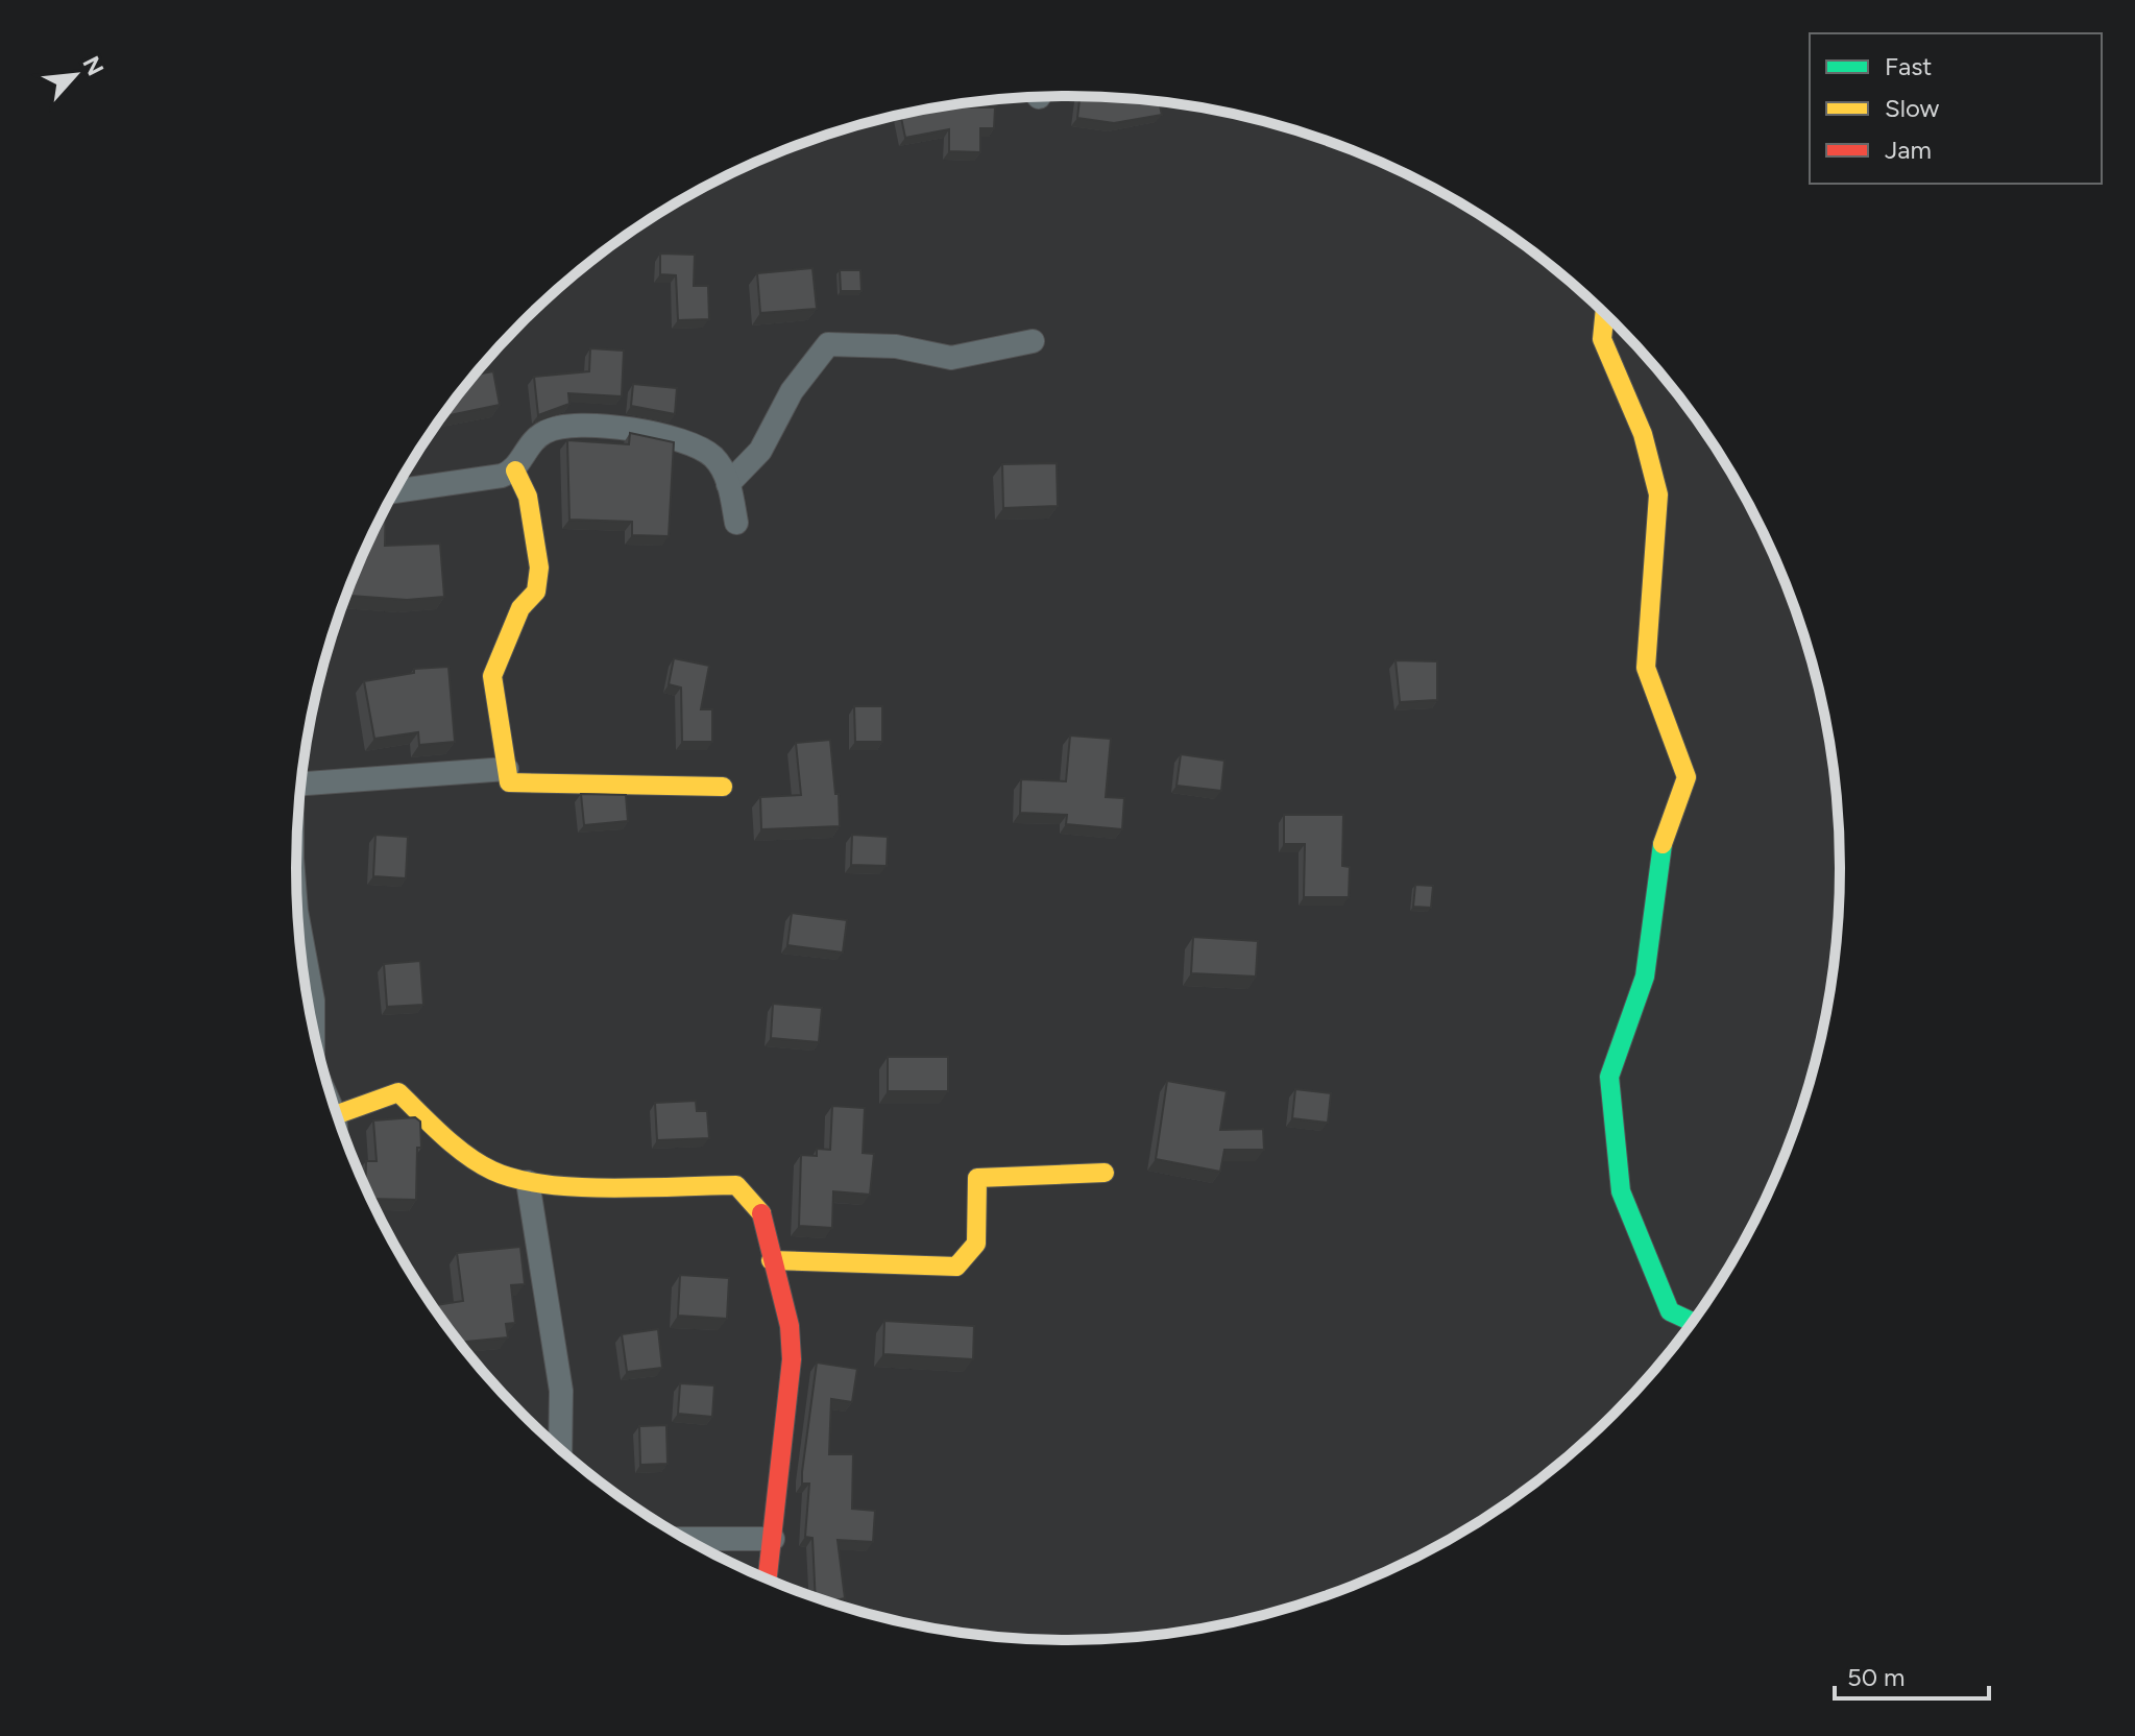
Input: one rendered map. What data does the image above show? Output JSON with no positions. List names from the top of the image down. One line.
{"legend":["Fast","Slow","Jam"],"scale_bar":"50 m","north":"top right"}
